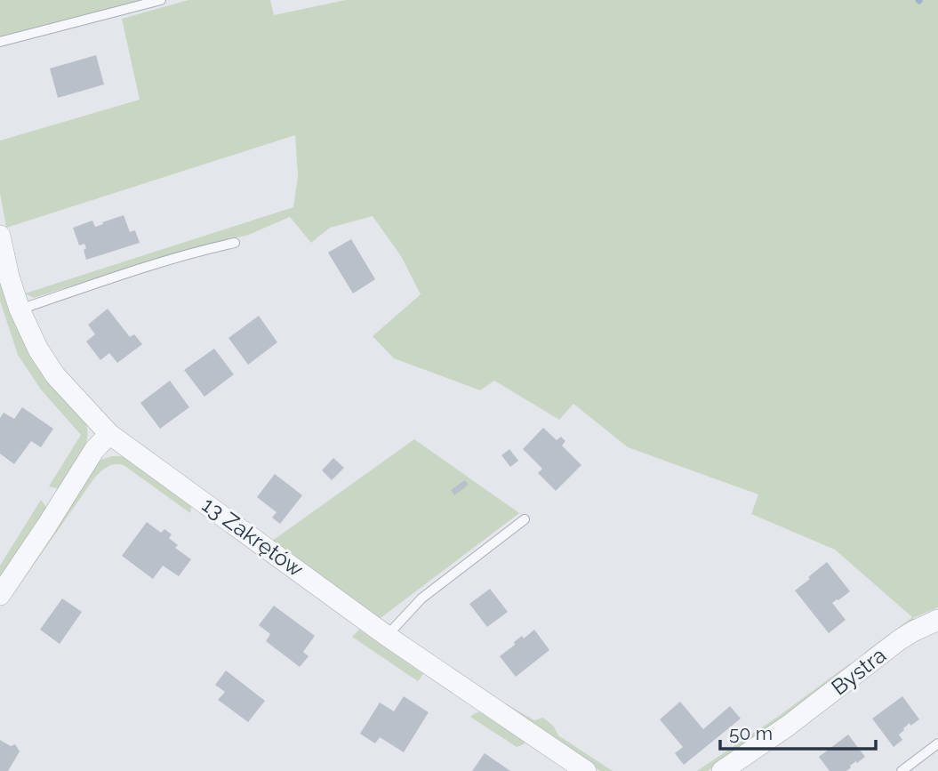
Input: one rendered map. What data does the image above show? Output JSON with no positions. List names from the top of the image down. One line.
{"streets":{"street":["13 Zakrętów","Bystra"]},"scale_bar":"50 m"}
